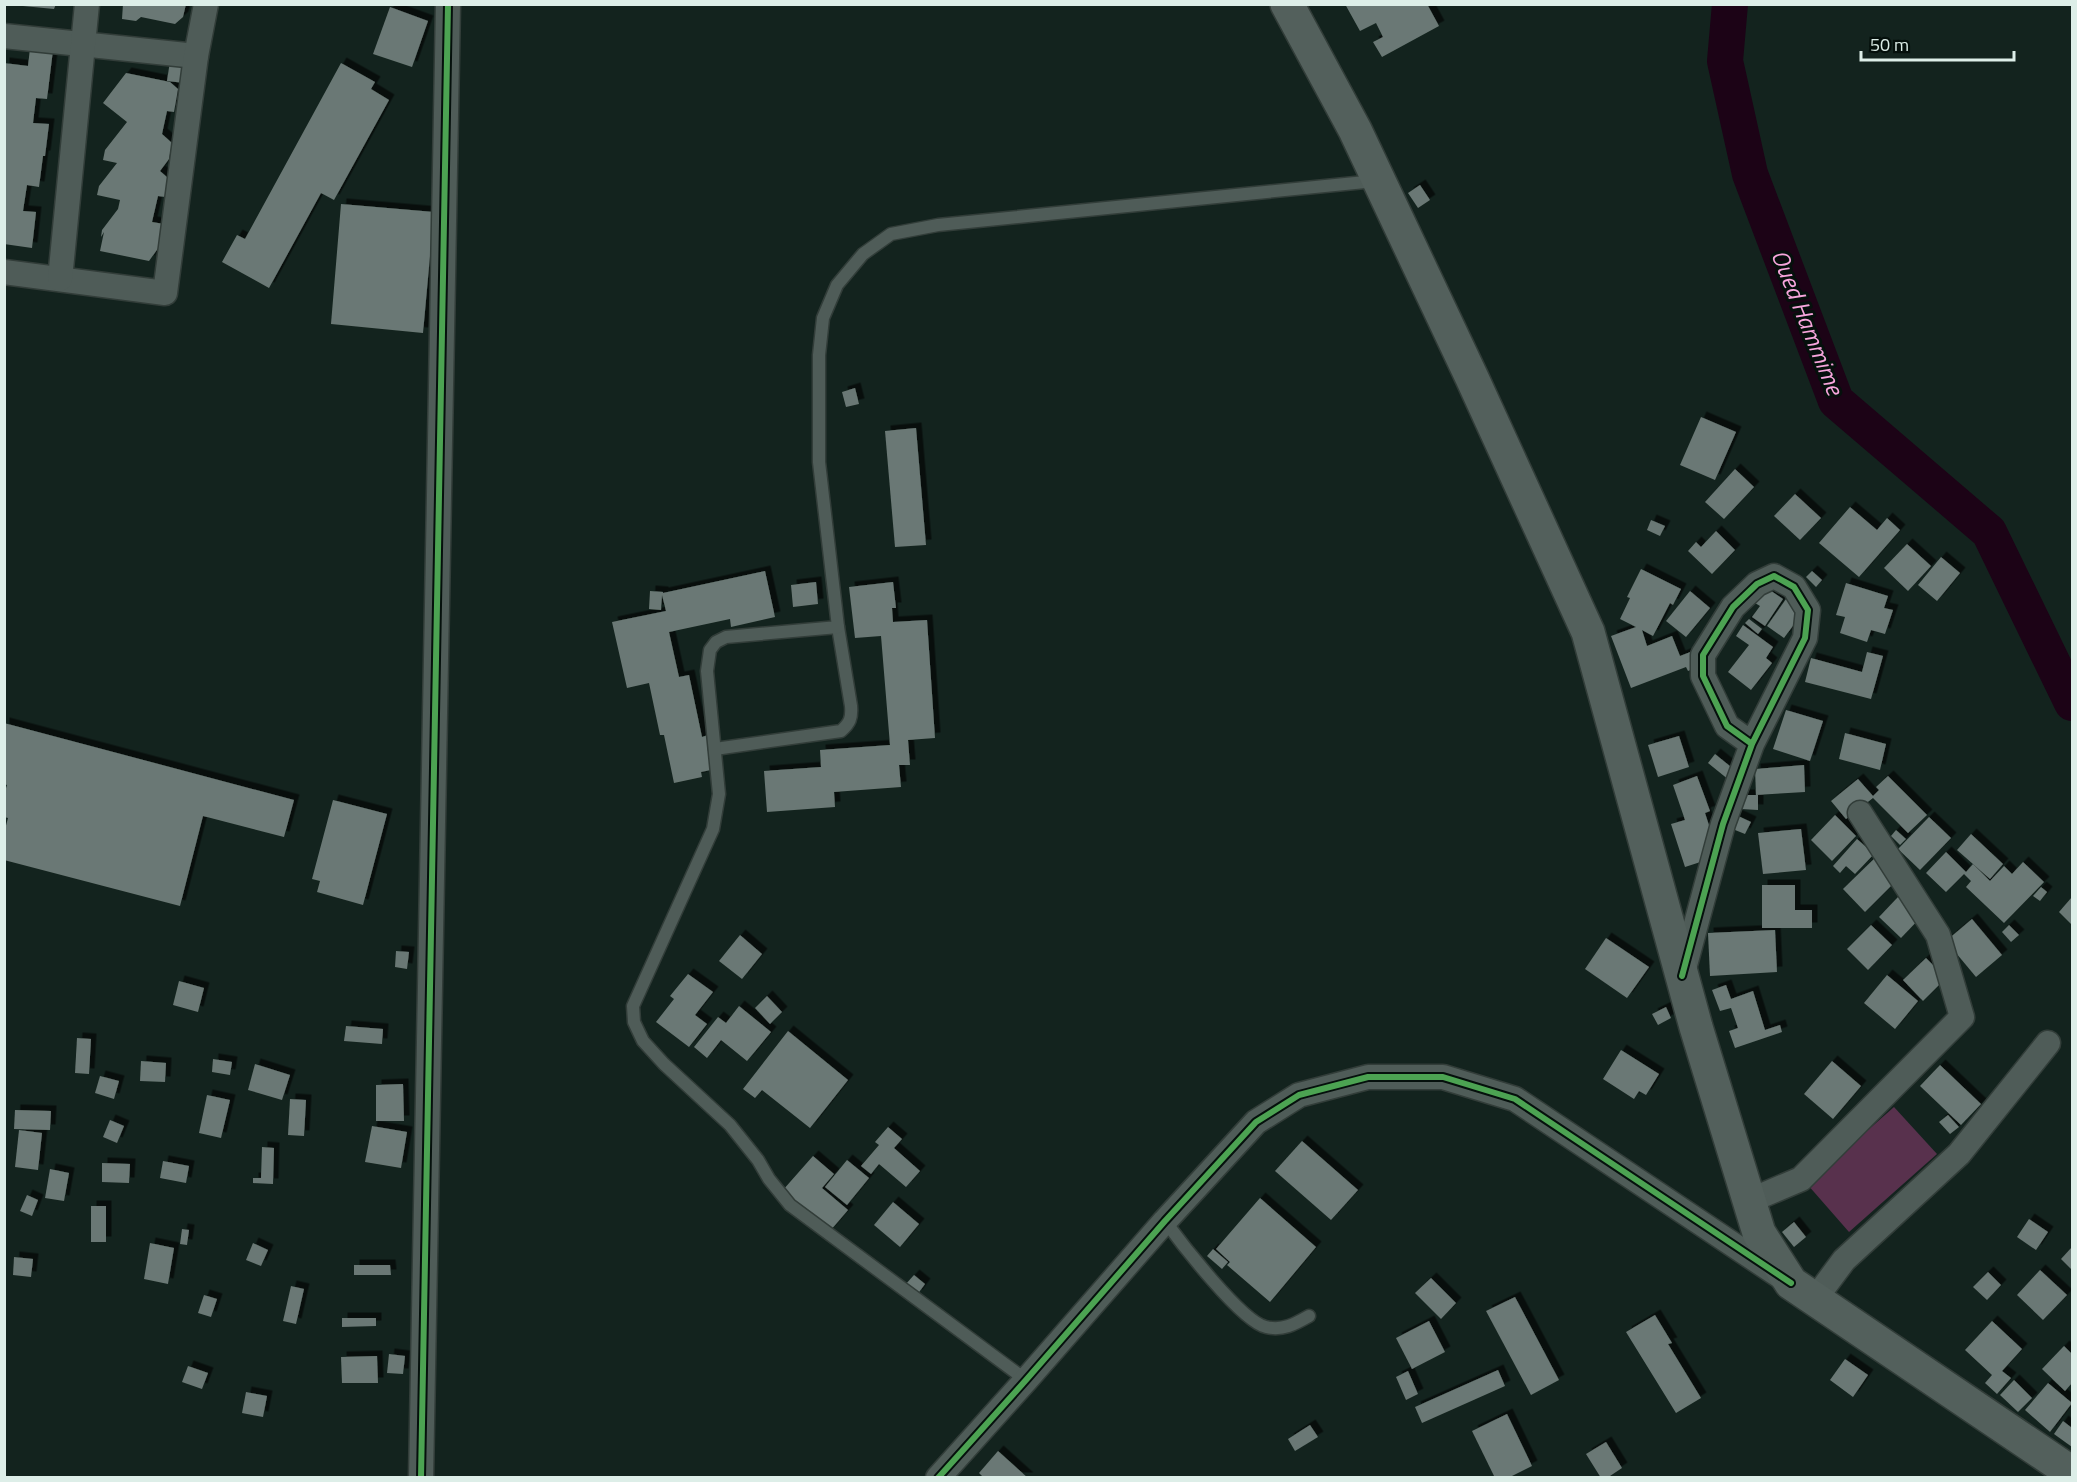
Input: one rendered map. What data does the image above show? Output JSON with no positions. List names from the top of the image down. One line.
{"water":["Oued Hammime"],"scale_bar":"50 m"}
